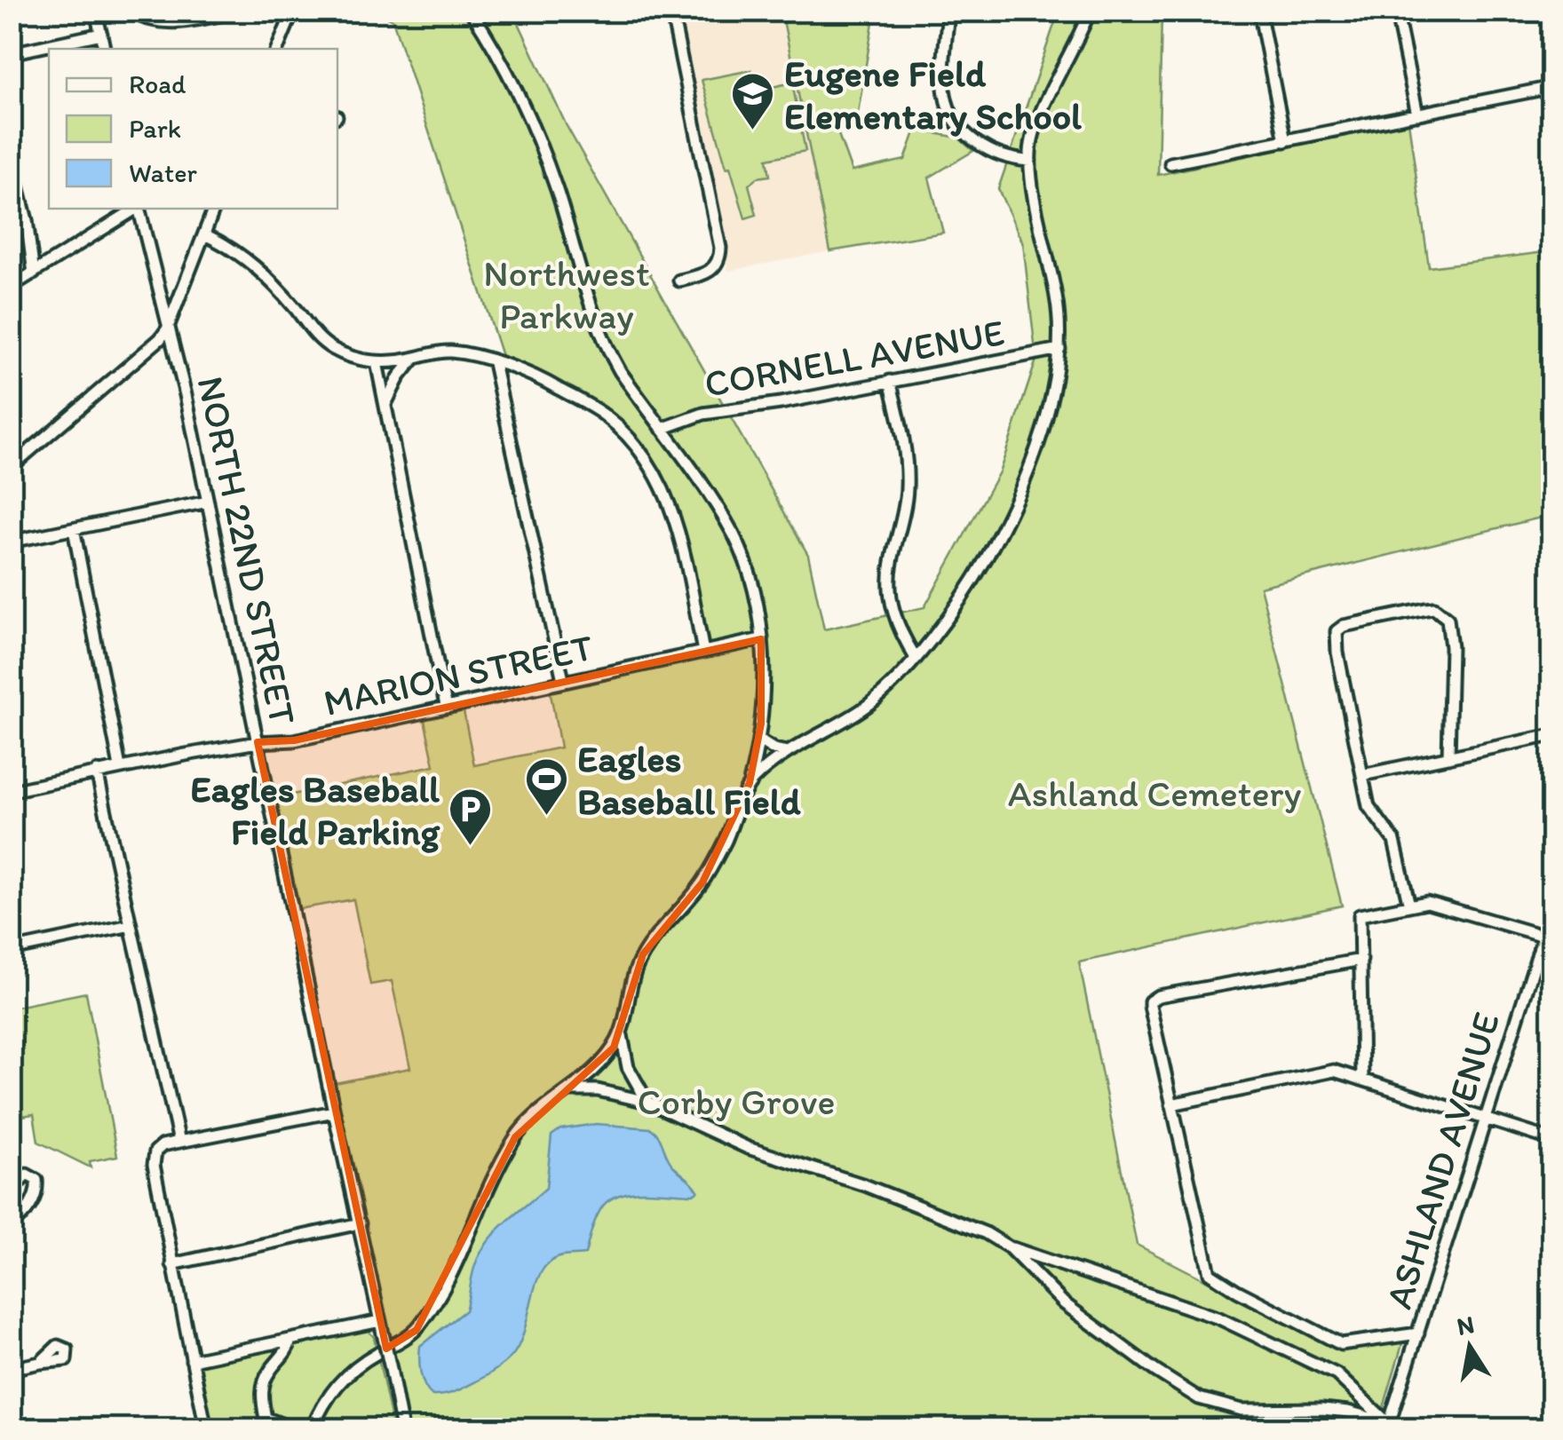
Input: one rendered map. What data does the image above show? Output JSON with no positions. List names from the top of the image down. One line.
{"streets":{"street":["CORNELL AVENUE","NORTH 22ND STREET","MARION STREET","ASHLAND AVENUE"]},"crossings":[["NORTH 22ND STREET","MARION STREET"]],"parks":["Northwest Parkway","Ashland Cemetery","Corby Grove"],"places":{"school or university":["Eugene Field Elementary School"],"sports":["Eagles Baseball Field"],"parking":["Eagles Baseball Field Parking"]},"legend":["Road","Park","Water"],"north":"top"}
